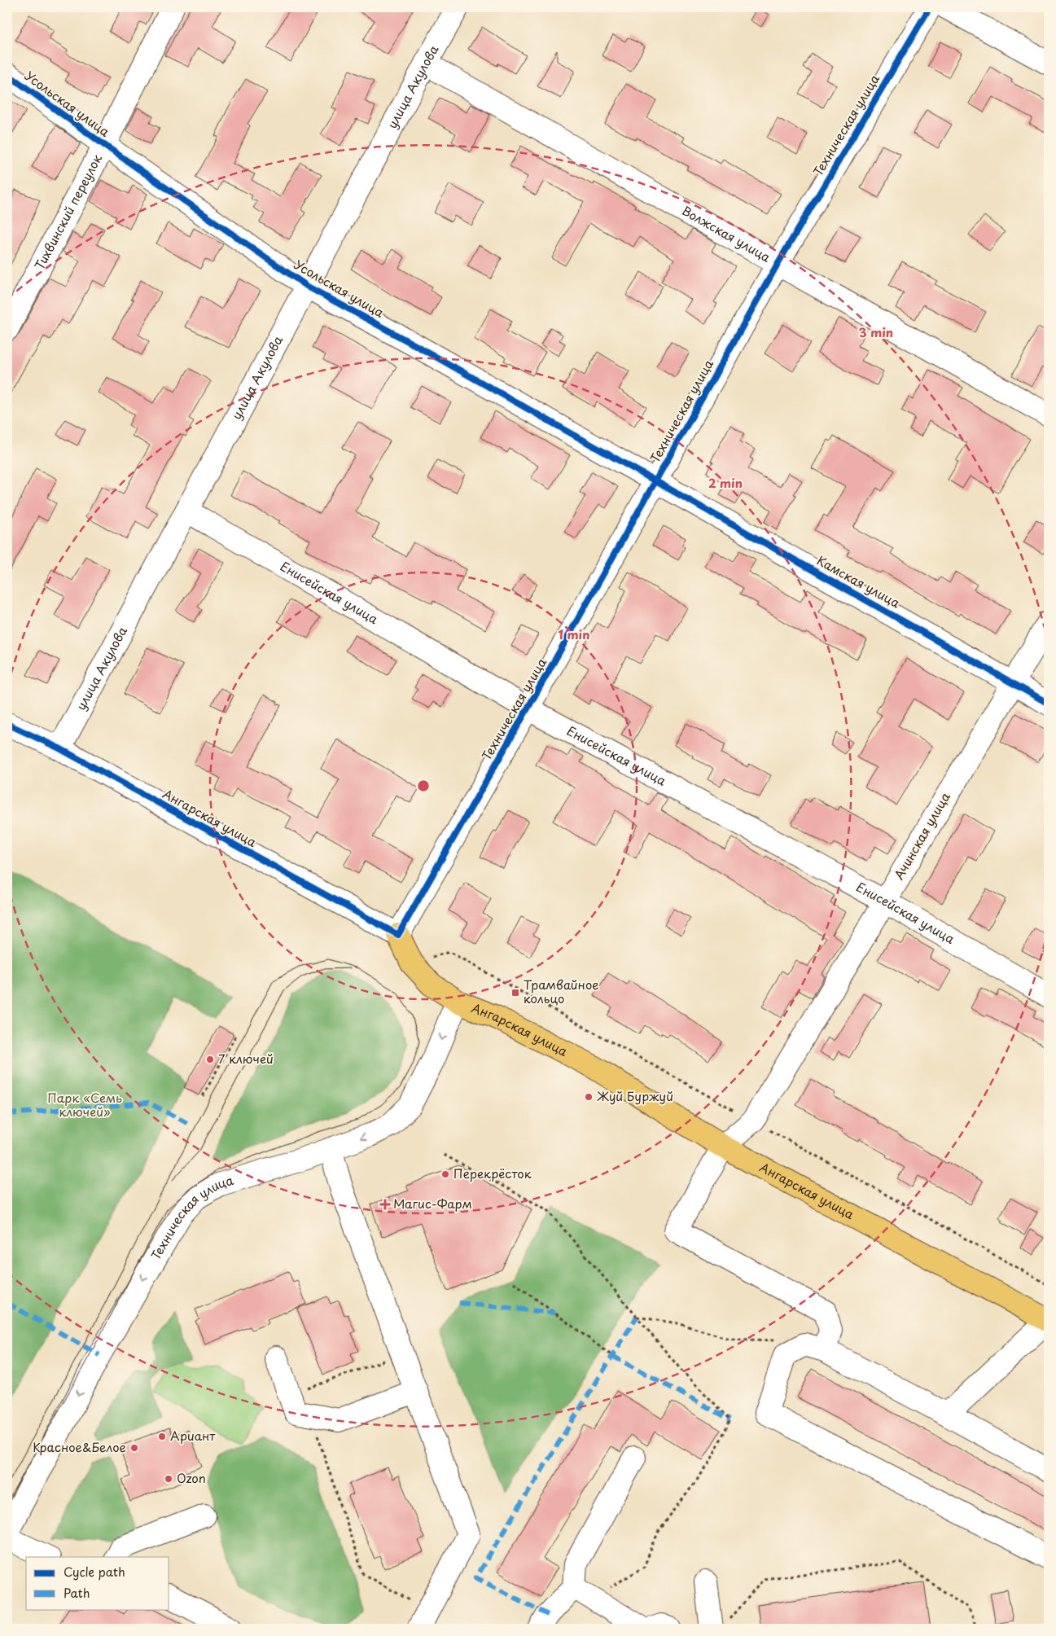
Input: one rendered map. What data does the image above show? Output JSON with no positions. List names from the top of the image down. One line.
{"streets":{"main road":["Ангарская улица"],"street":["улица Акулова","Усольская улица","Техническая улица","Тихвинский переулок","Волжская улица","Камская улица","Енисейская улица","Ачинская улица"]},"crossings":[["улица Акулова","Усольская улица"],["улица Акулова","Волжская улица"],["улица Акулова","Енисейская улица"],["улица Акулова","Ангарская улица"],["Усольская улица","Техническая улица"],["Усольская улица","Тихвинский переулок"],["Усольская улица","Камская улица"],["Техническая улица","Волжская улица"],["Техническая улица","Камская улица"],["Техническая улица","Енисейская улица"],["Техническая улица","Ангарская улица"],["Камская улица","Ачинская улица"],["Енисейская улица","Ачинская улица"],["Ангарская улица","Ачинская улица"]],"one_way":["Техническая улица"],"parks":["Парк «Семь ключей»"],"places":{"transit":["Трамвайное кольцо"],"other":["7 ключей","Жуй Буржуй","Перекрёсток","Ариант","Красное&Белое","Ozon"],"health":["Магис-Фарм"]},"legend":["Cycle path","Path"],"rings":["3 min","2 min","1 min"]}
